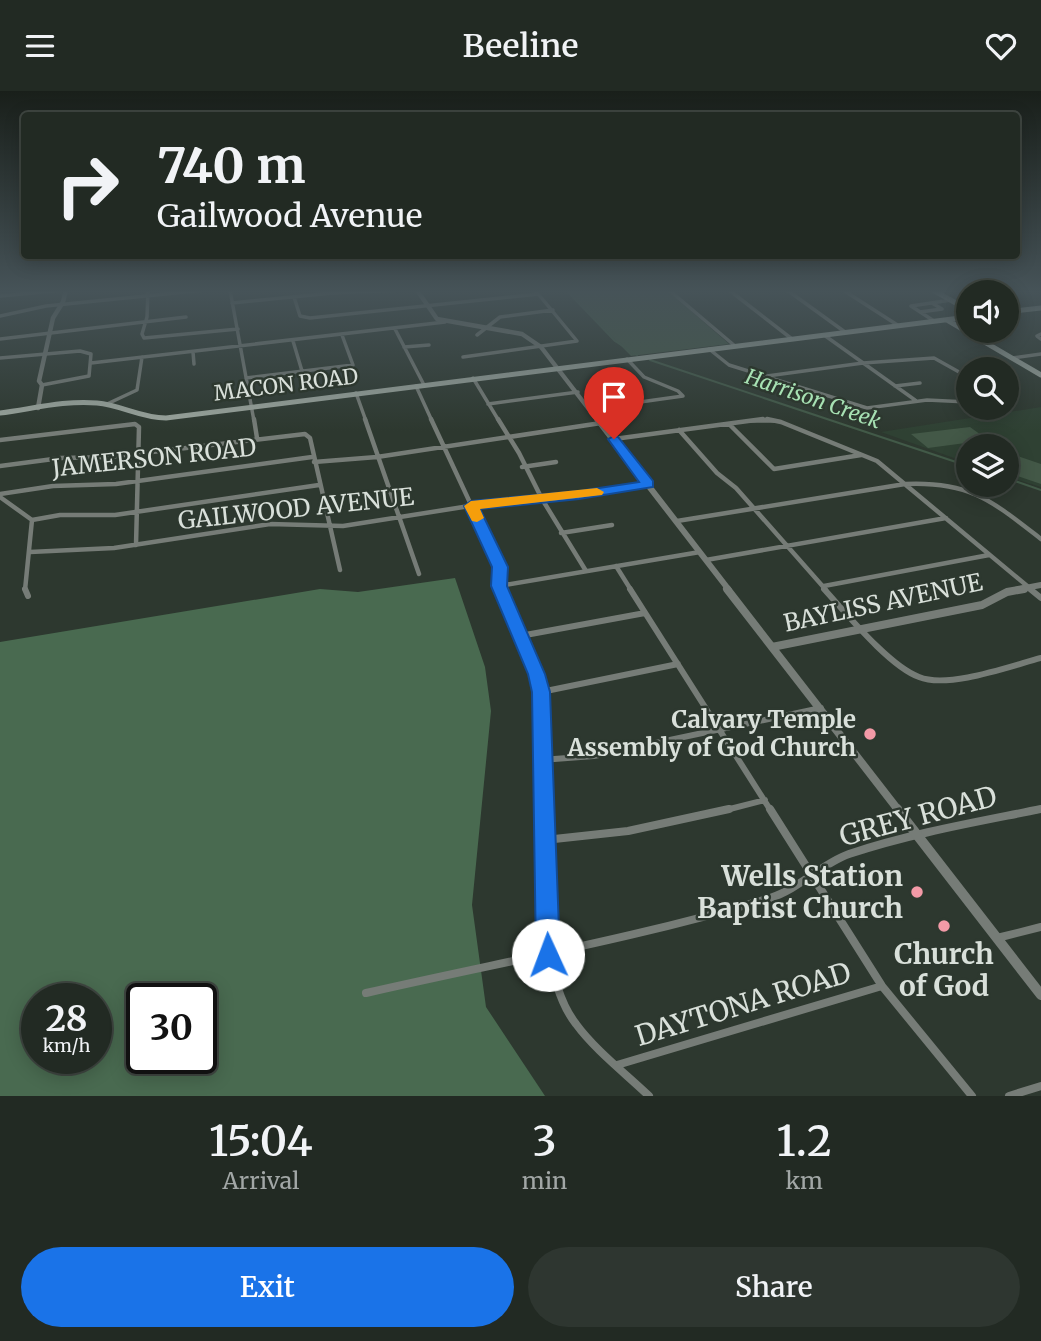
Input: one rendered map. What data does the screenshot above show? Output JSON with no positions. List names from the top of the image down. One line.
{"streets":{"main road":["MACON ROAD"],"street":["JAMERSON ROAD","GAILWOOD AVENUE","BAYLISS AVENUE","GREY ROAD","DAYTONA ROAD"]},"water":["Harrison Creek"],"places":["Calvary Temple Assembly of God Church","Wells Station Baptist Church","Church of God"],"page":{"header":"Beeline","turn":["740 m","Gailwood Avenue"],"speed":"28 km/h","limit":"30","eta":["15:04","Arrival","3","min","1.2","km"],"buttons":["Exit","Share"]}}
